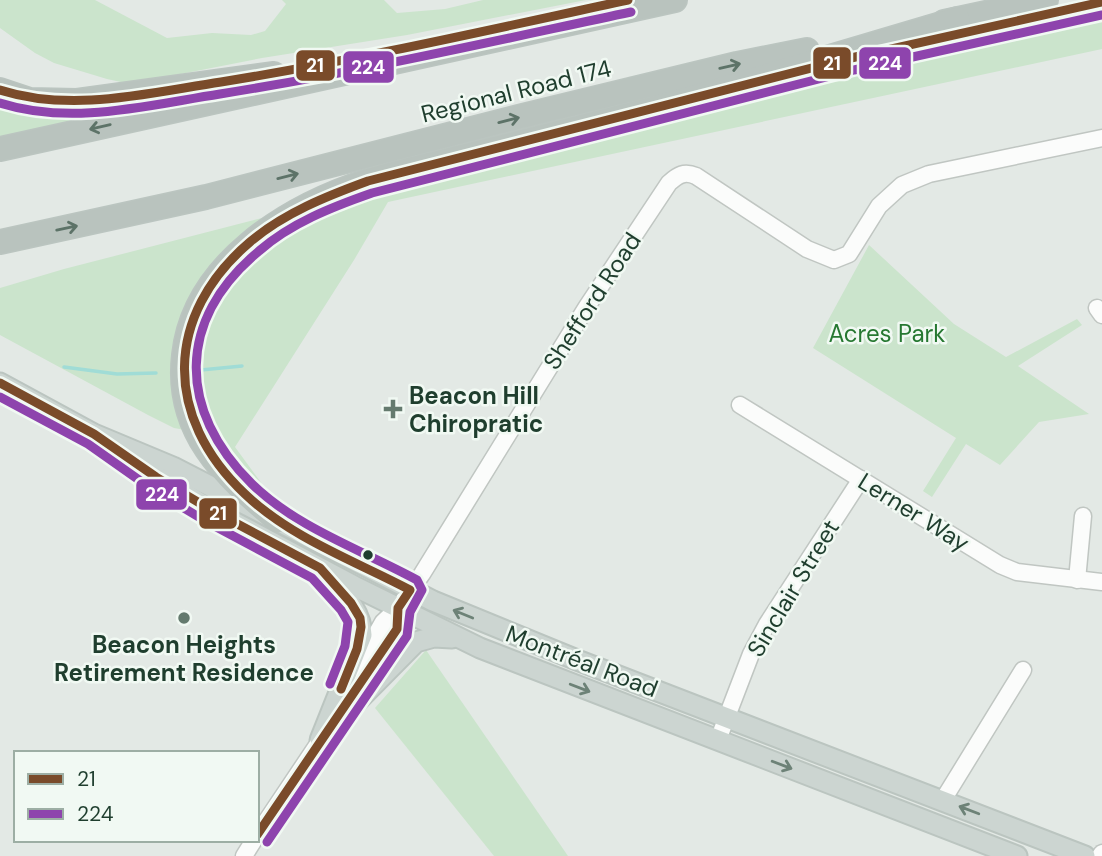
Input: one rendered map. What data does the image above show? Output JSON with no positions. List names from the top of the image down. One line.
{"streets":{"highway":["Regional Road 174"],"main road":["Montréal Road"],"street":["Shefford Road","Lerner Way","Sinclair Street"]},"crossings":[["Shefford Road","Montréal Road"],["Lerner Way","Sinclair Street"],["Sinclair Street","Montréal Road"]],"parks":["Acres Park"],"places":{"health":["Beacon Hill Chiropratic"],"other":["Beacon Heights Retirement Residence"]},"lines":["transit line 21","transit line 224"],"legend":["21","224"]}
